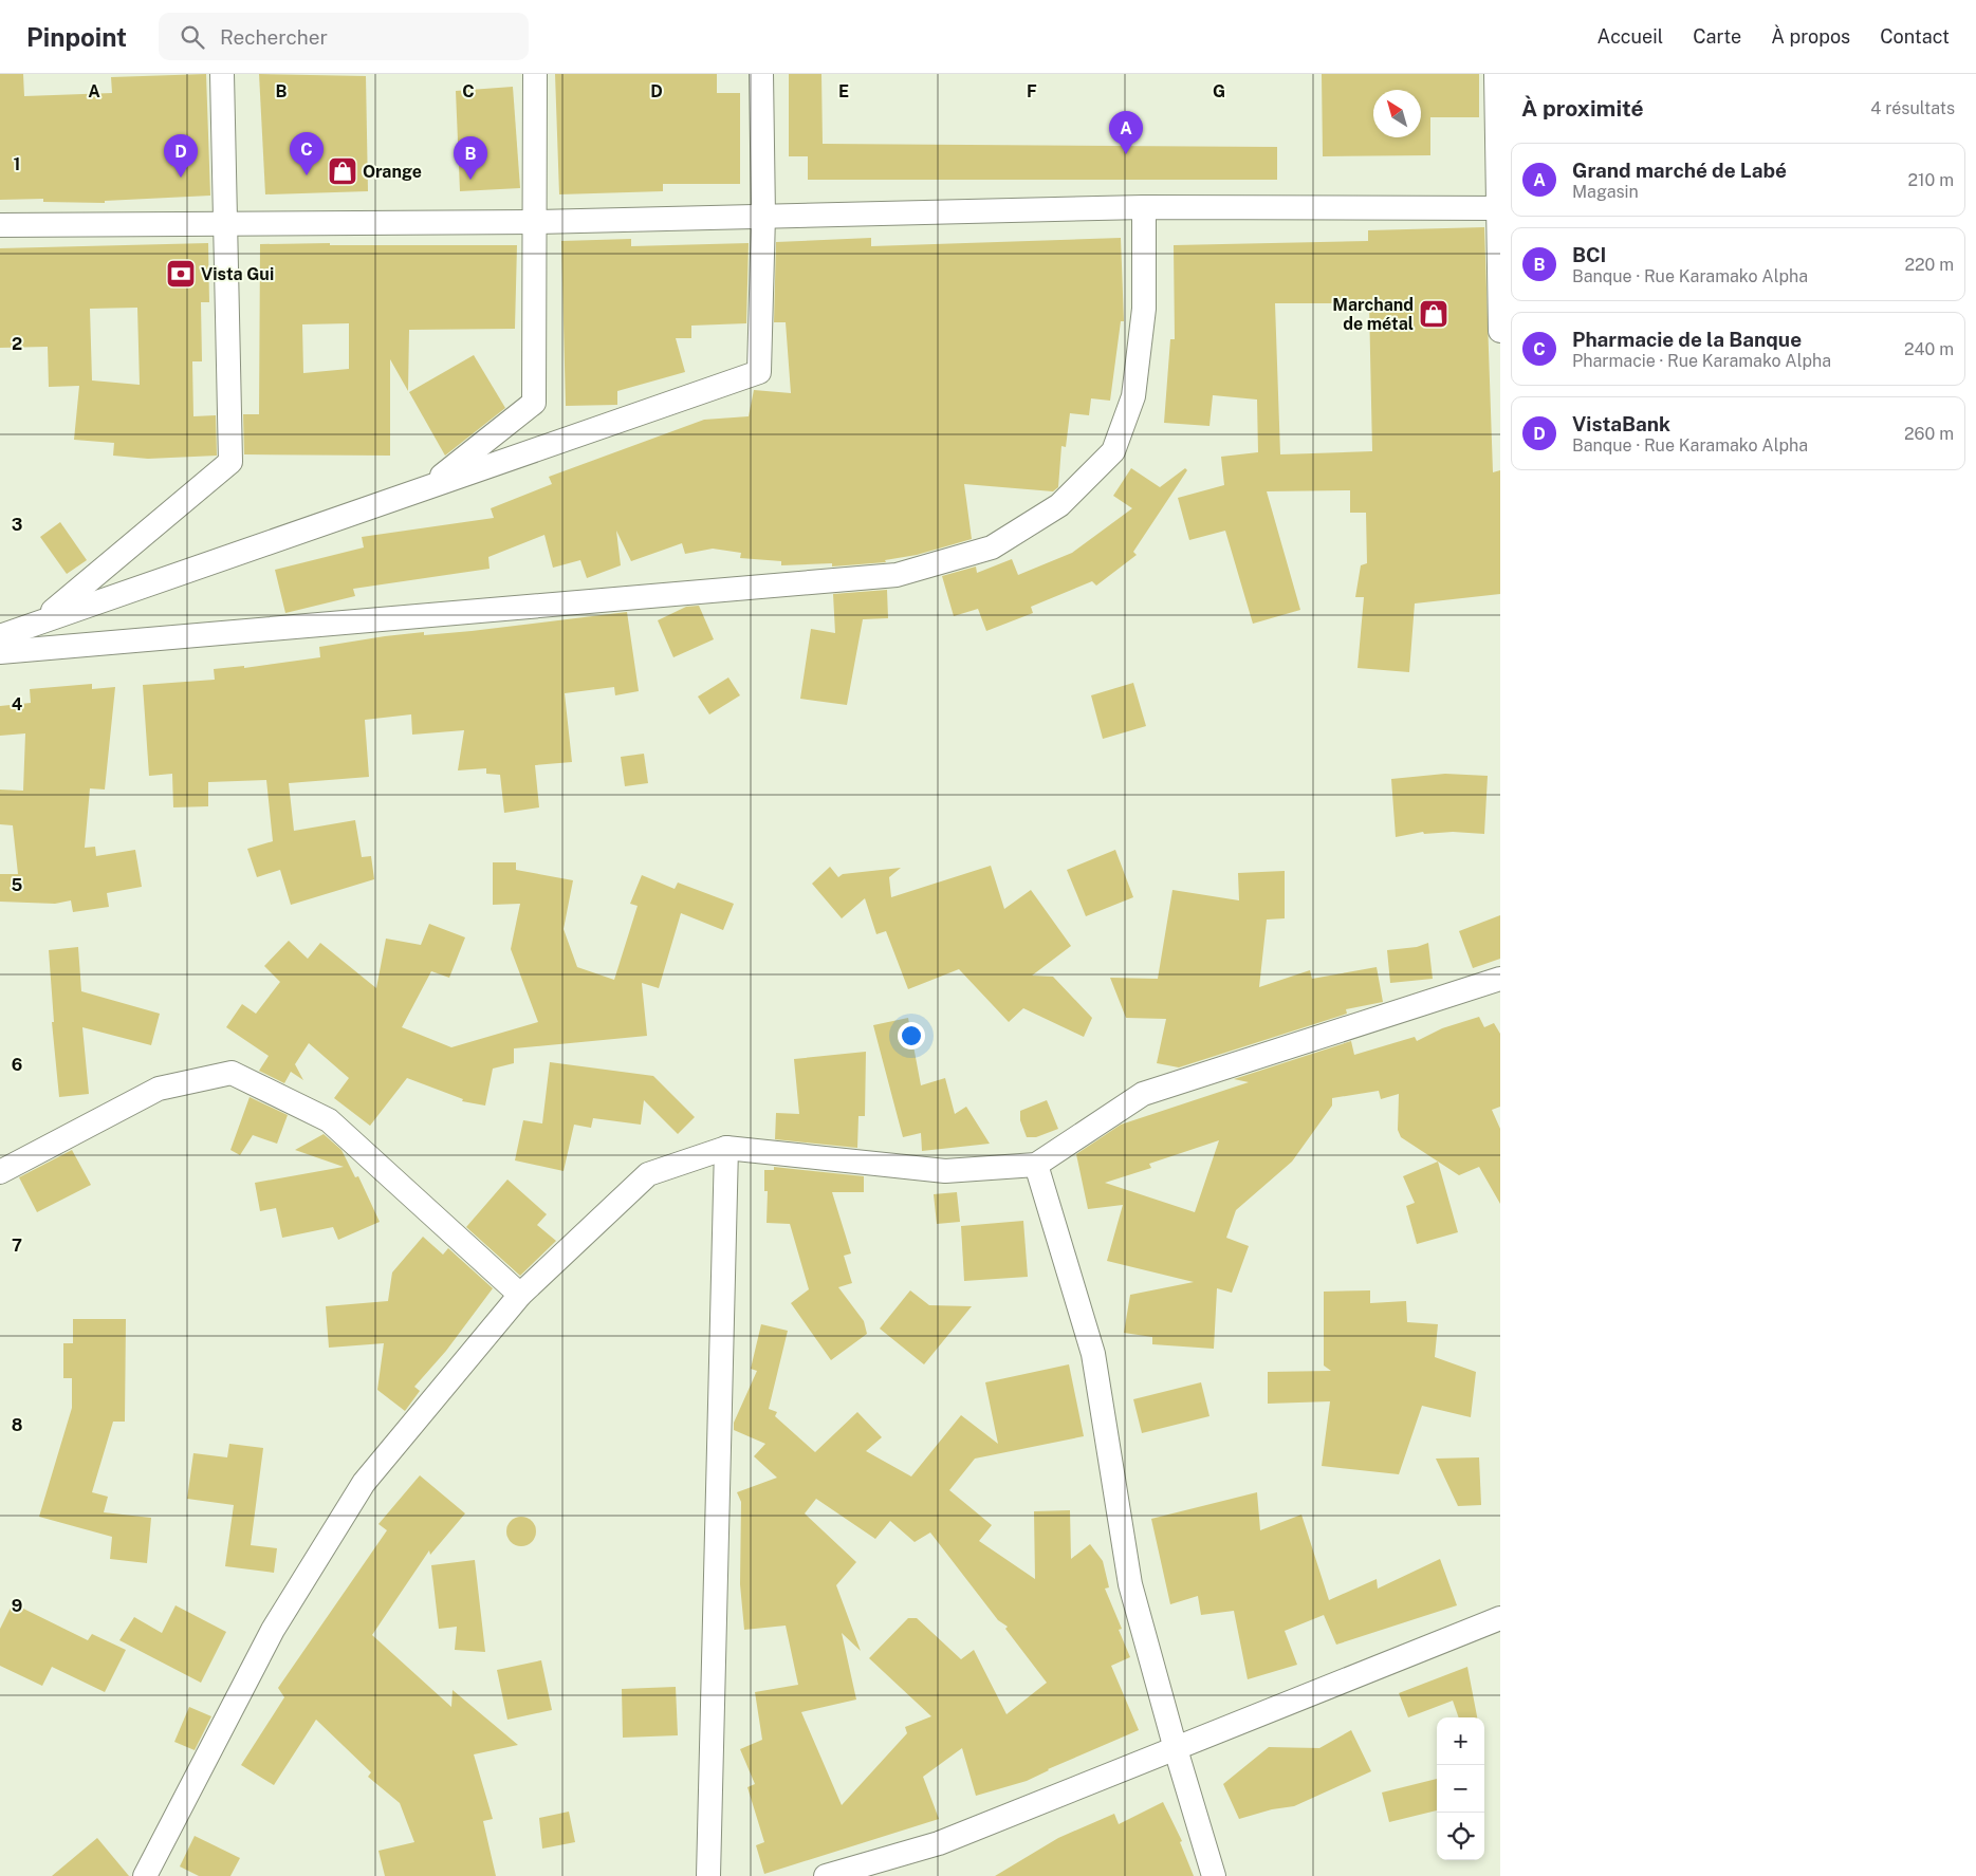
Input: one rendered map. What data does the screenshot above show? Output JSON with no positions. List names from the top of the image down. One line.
{"places":{"shop":["Orange","Marchand de métal"],"bank":["Vista Gui"]},"north":"top left","page":{"header":"Pinpoint","search":"Rechercher","nav":["Accueil","Carte","À propos","Contact"],"heading":["À proximité","4 résultats"],"pins":["A","C","D","B"],"list":[{"mark":"A","name":"Grand marché de Labé","note":"Magasin","value":"210 m"},{"mark":"B","name":"BCI","note":"Banque · Rue Karamako Alpha","value":"220 m"},{"mark":"C","name":"Pharmacie de la Banque","note":"Pharmacie · Rue Karamako Alpha","value":"240 m"},{"mark":"D","name":"VistaBank","note":"Banque · Rue Karamako Alpha","value":"260 m"}],"map_buttons":["+","−"]},"grid":{"columns":["A","B","C","D","E","F","G"],"rows":["1","2","3","4","5","6","7","8","9"]}}
